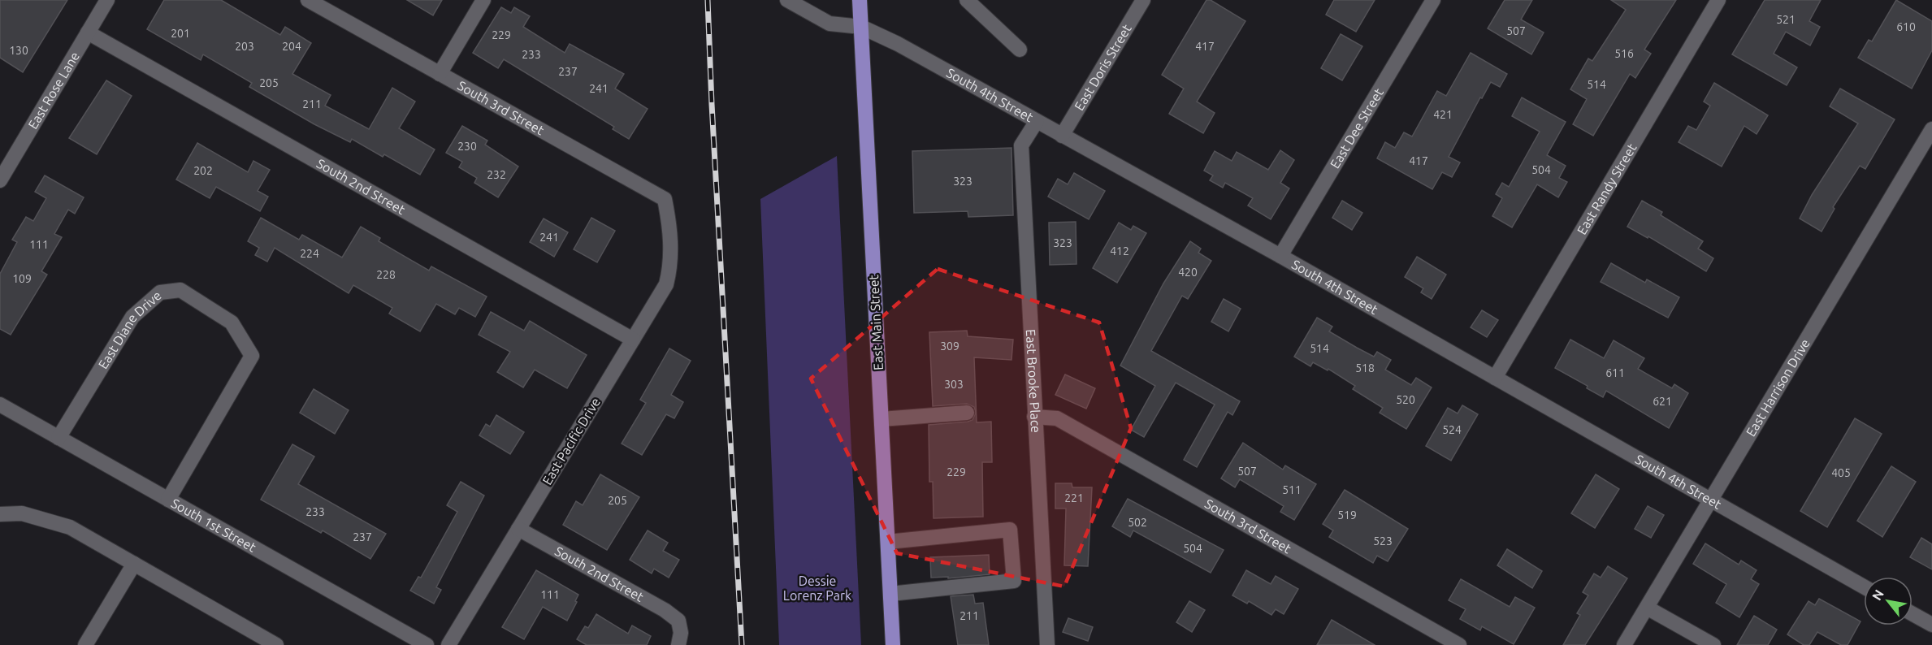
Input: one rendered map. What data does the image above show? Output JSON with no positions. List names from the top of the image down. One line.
{"streets":{"main road":["East Main Street"],"street":["East Doris Street","East Rose Lane","South 4th Street","South 3rd Street","East Dee Street","South 2nd Street","East Randy Street","East Diane Drive","East Brooke Place","East Harrison Drive","East Pacific Drive","South 1st Street"]},"crossings":[["East Doris Street","South 4th Street"],["East Rose Lane","South 2nd Street"],["South 4th Street","East Dee Street"],["South 4th Street","East Randy Street"],["South 4th Street","East Main Street"],["South 4th Street","East Brooke Place"],["South 4th Street","East Harrison Drive"],["South 3rd Street","East Brooke Place"],["South 3rd Street","East Pacific Drive"],["South 2nd Street","East Pacific Drive"],["East Diane Drive","South 1st Street"]],"parks":["Dessie Lorenz Park"],"house_numbers":["521","610","507","201","229","203","204","417","130","516","233","237","205","514","241","211","421","230","417","504","202","232","323","241","323","111","412","224","420","228","109","309","514","518","611","303","520","621","524","507","229","405","511","221","205","233","519","502","237","523","504","111","211"],"north":"top left"}
